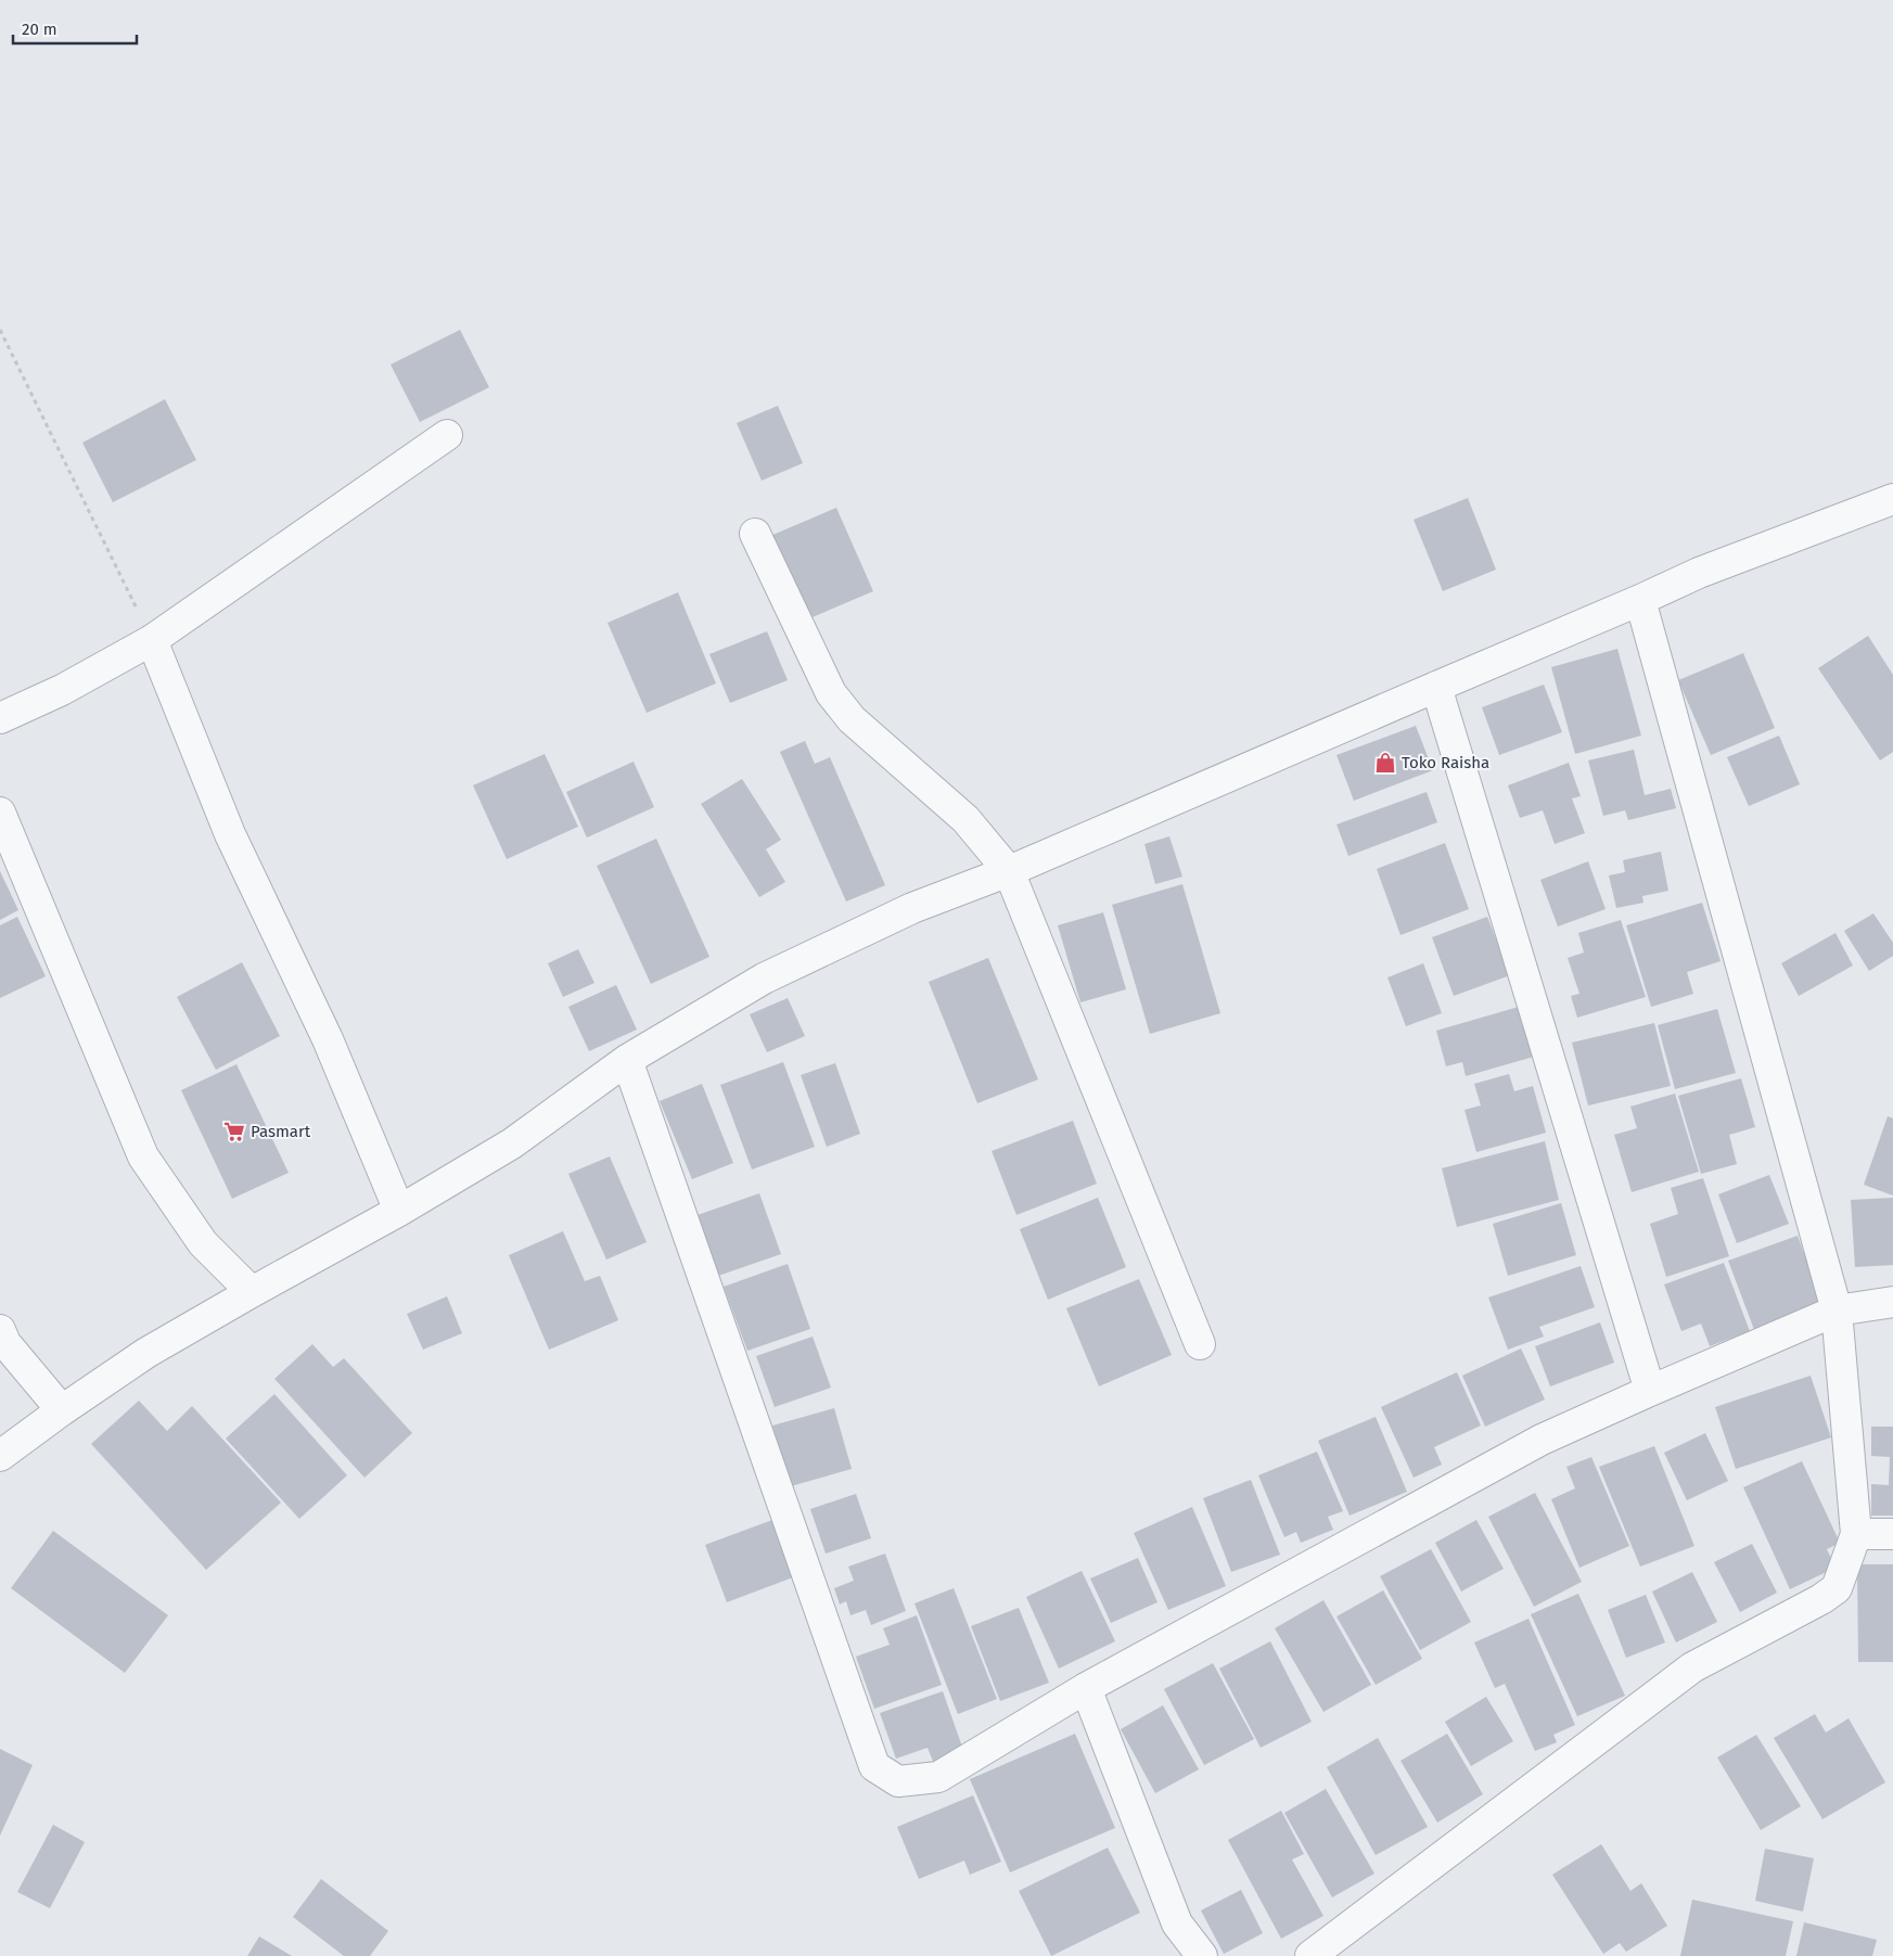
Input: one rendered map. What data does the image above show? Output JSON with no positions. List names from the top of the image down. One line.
{"places":{"shop":["Toko Raisha"],"supermarket":["Pasmart"]},"scale_bar":"20 m"}
